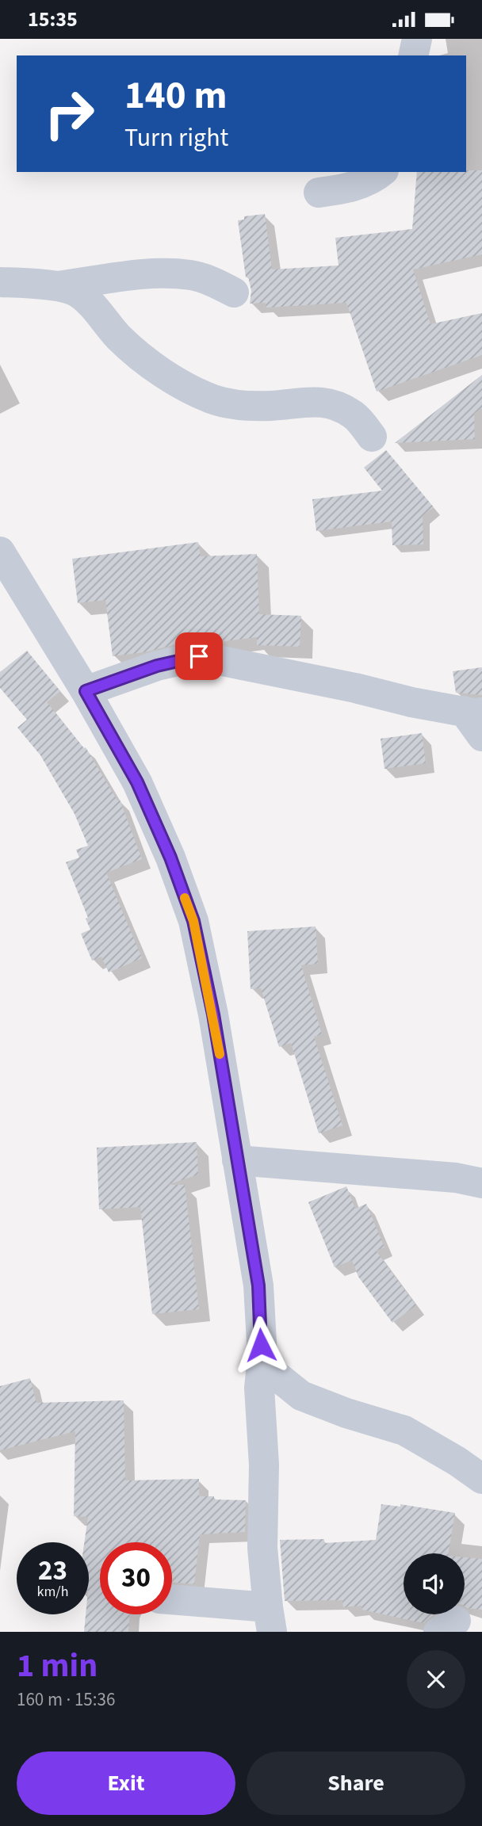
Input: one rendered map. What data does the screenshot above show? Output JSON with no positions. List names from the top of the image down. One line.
{"page":{"status":"15:35","turn":["140 m","Turn right"],"speed":"23 km/h","limit":"30","heading":["1 min","160 m · 15:36"],"buttons":["Exit","Share"]}}
